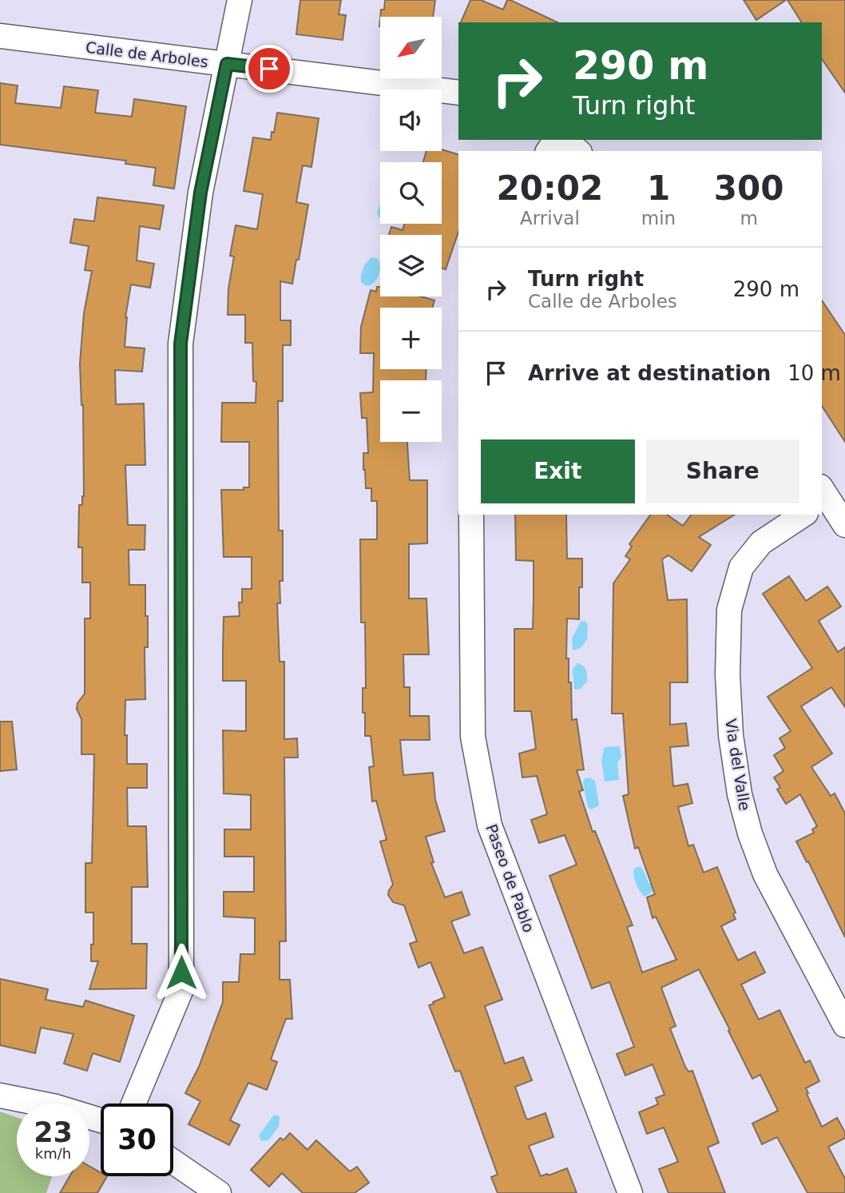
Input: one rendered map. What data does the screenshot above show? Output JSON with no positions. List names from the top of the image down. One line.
{"streets":{"street":["Calle de Arboles","Via del Valle","Paseo de Pablo"]},"north":"bottom left","page":{"map_buttons":["+","−"],"turn":["290 m","Turn right"],"eta":["20:02","Arrival","1","min","300","m"],"list":[{"name":"Turn right","note":"Calle de Arboles","value":"290 m"},{"name":"Arrive at destination","value":"10 m"}],"buttons":["Exit","Share"],"speed":"23 km/h","limit":"30"}}
